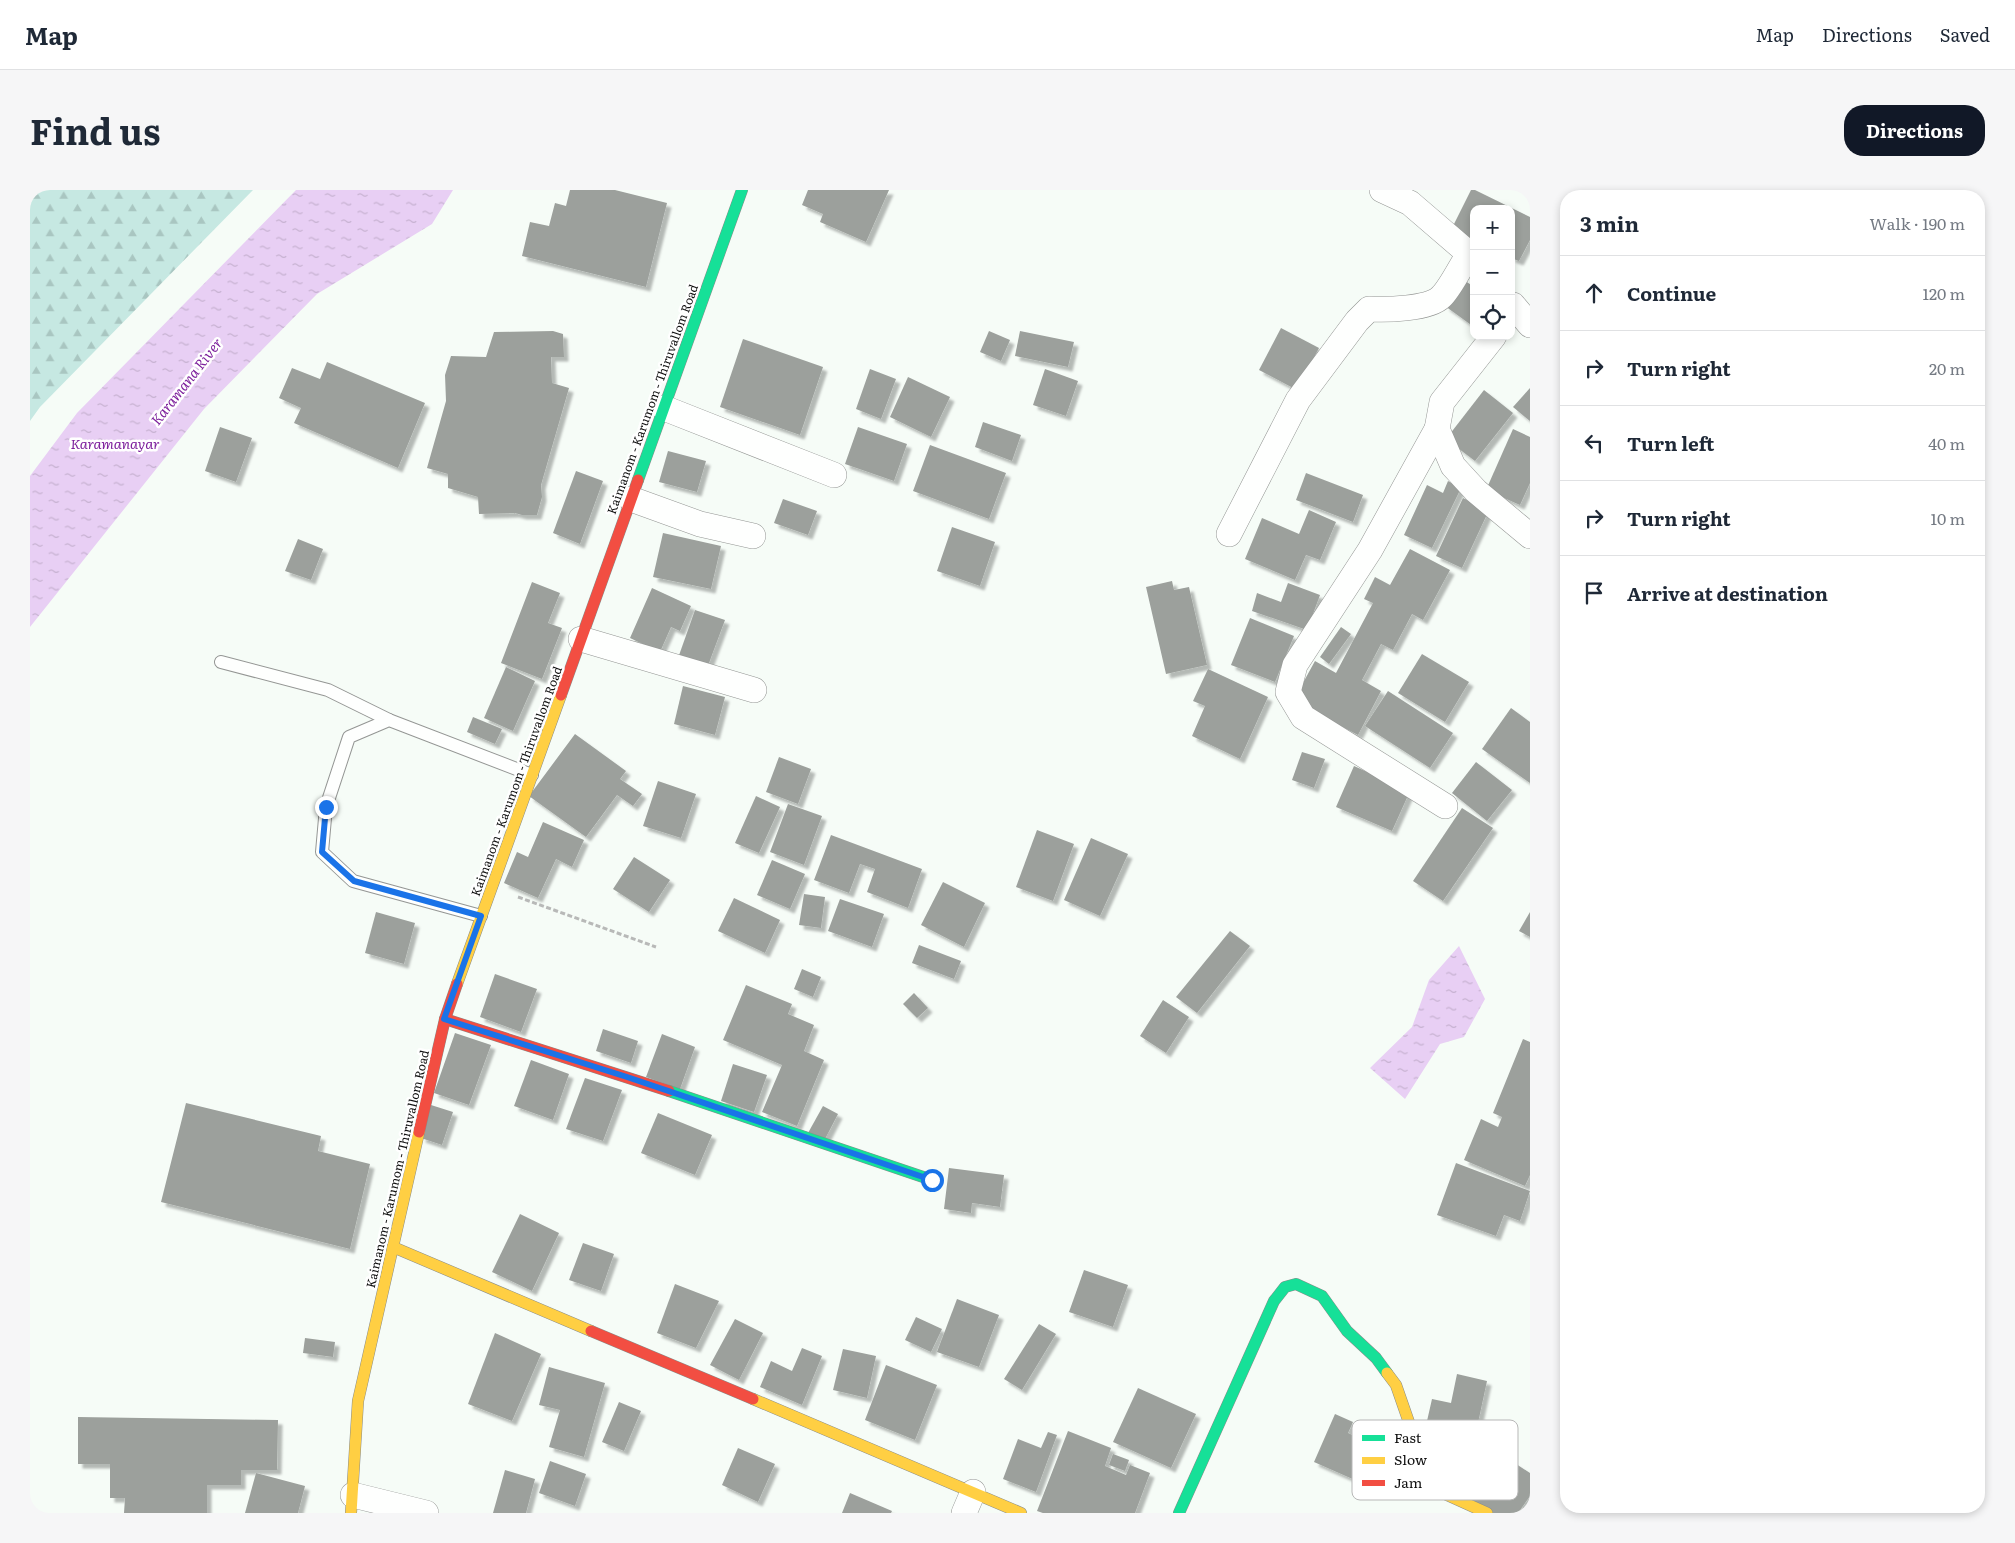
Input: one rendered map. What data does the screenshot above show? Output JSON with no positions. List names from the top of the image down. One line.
{"streets":{"street":["Kaimanom - Karumom - Thiruvallom Road"]},"water":["Karamana River","Karamanayar"],"legend":["Fast","Slow","Jam"],"page":{"header":"Map","nav":["Map","Directions","Saved"],"title":"Find us","buttons":"Directions","heading":["3 min","Walk · 190 m"],"map_buttons":["+","−"],"list":[["Continue","120 m"],["Turn right","20 m"],["Turn left","40 m"],["Turn right","10 m"],"Arrive at destination"]}}
